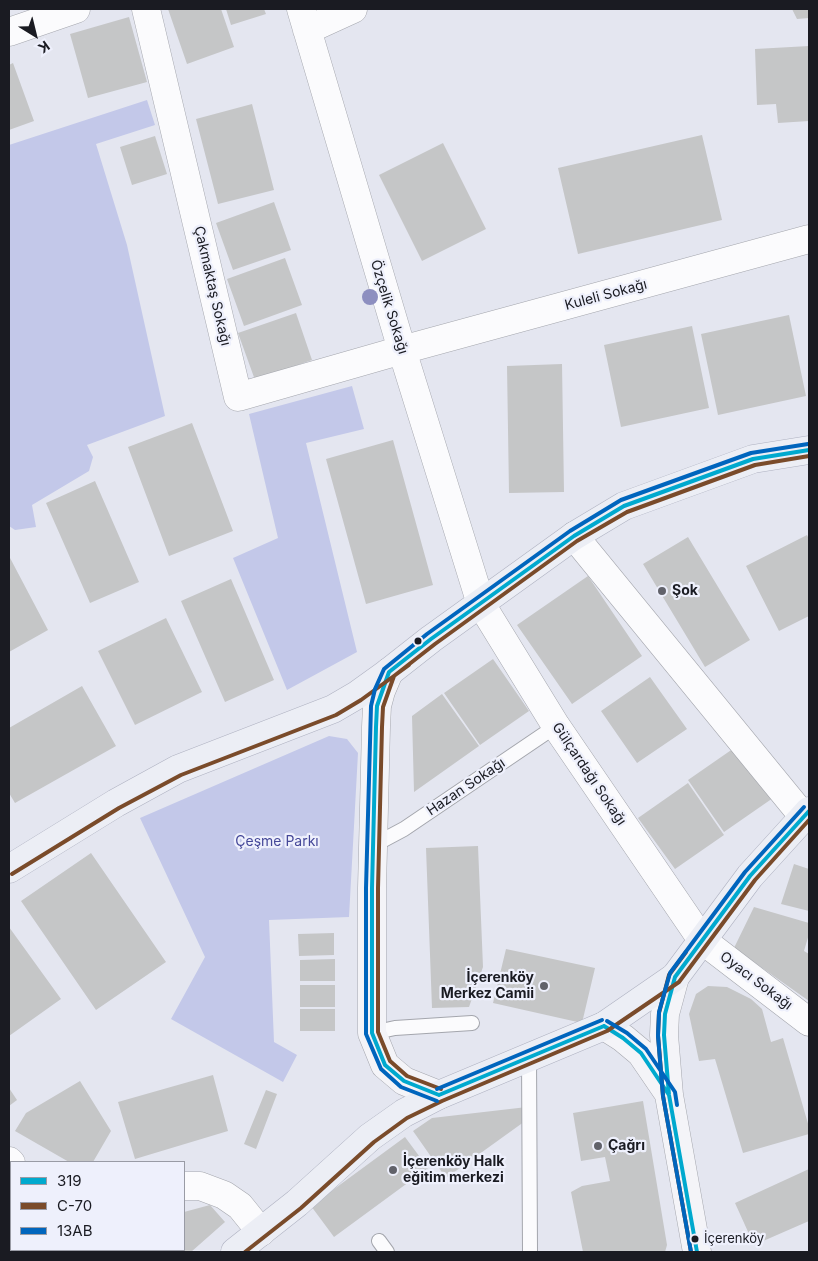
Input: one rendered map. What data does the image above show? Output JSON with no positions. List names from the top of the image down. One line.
{"streets":{"street":["Çakmaktaş Sokağı","Kuleli Sokağı","Özçelik Sokağı","Gülçardağı Sokağı","Oyacı Sokağı"],"lane":["Hazan Sokağı"]},"crossings":[["Çakmaktaş Sokağı","Kuleli Sokağı"],["Çakmaktaş Sokağı","Özçelik Sokağı"],["Kuleli Sokağı","Özçelik Sokağı"],["Özçelik Sokağı","Gülçardağı Sokağı"],["Gülçardağı Sokağı","Hazan Sokağı"],["Gülçardağı Sokağı","Oyacı Sokağı"]],"parks":["Çeşme Parkı"],"places":["Şok","İçerenköy Merkez Camii","Çağrı","İçerenköy Halk eğitim merkezi","İçerenköy"],"lines":["transit line 13AB","transit line 319","transit line C-70"],"legend":["319","C-70","13AB"],"north":"bottom right"}
